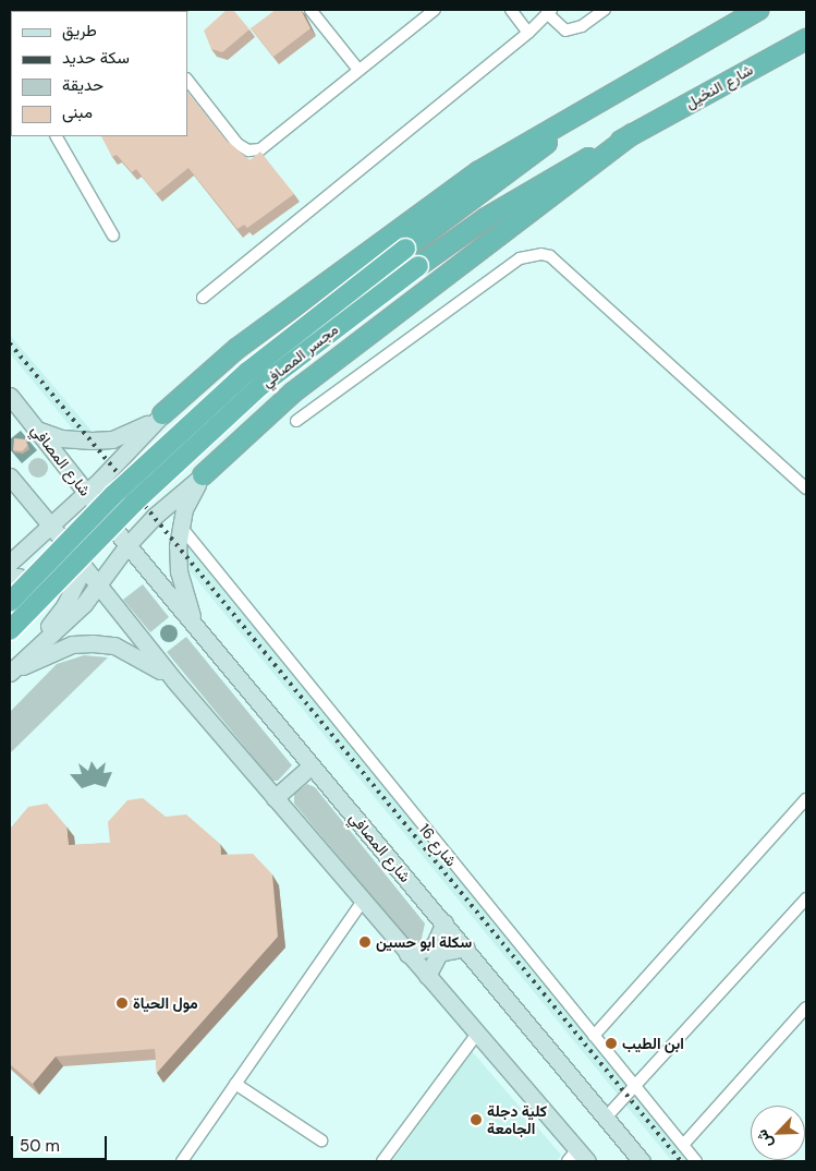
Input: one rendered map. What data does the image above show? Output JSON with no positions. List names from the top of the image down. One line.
{"streets":{"highway":["شارع النخيل","مجسر المصافي"],"main road":["شارع المصافي"],"street":["شارع 16"]},"crossings":[["شارع النخيل","مجسر المصافي"]],"places":["سكلة ابو حسين","مول الحياة","ابن الطيب","كلية دجلة الجامعة"],"legend":["طريق","سكة حديد","حديقة","مبنى"],"scale_bar":"50 m","north":"bottom left"}
